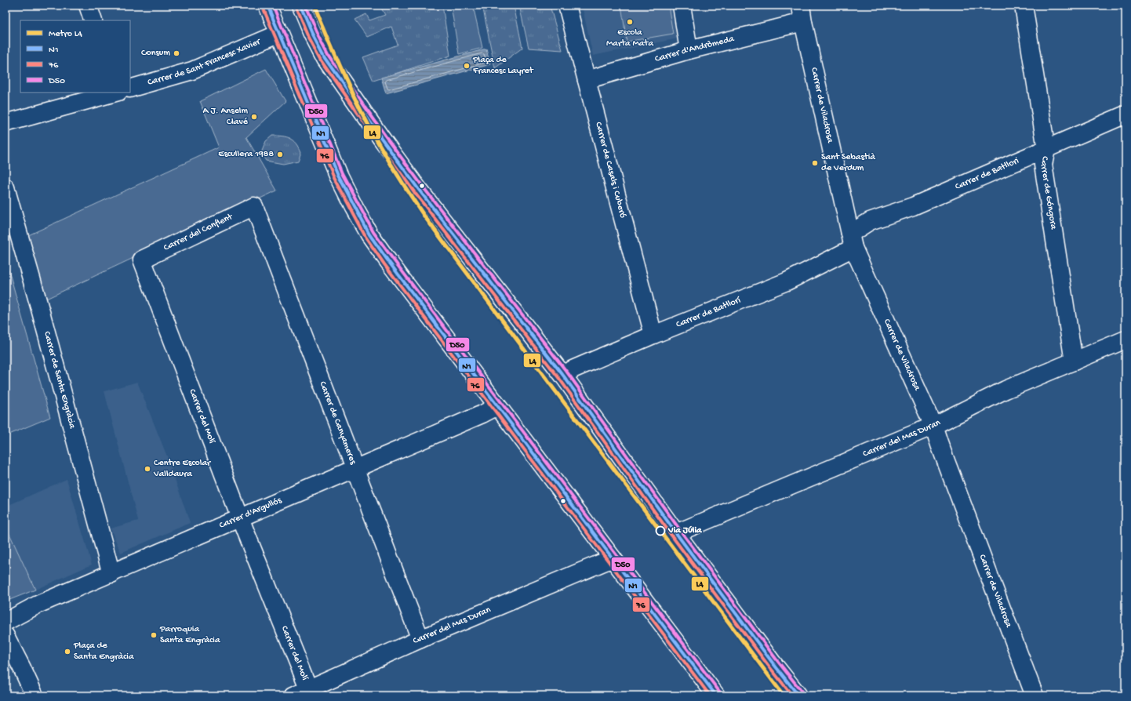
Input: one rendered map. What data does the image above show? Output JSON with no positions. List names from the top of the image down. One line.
{"streets":{"street":["Carrer d'Andròmeda","Carrer de Sant Francesc Xavier","Carrer de Viladrosa","Carrer de Casals i Cuberó","Carrer de Batllori","Carrer de Góngora","Carrer del Conflent","Carrer de Batllorí","Carrer de Santa Engràcia","Carrer del Molí","Carrer de Canyameres","Carrer del Mas Duran","Carrer d'Argullós"]},"crossings":[["Carrer d'Andròmeda","Carrer de Viladrosa"],["Carrer d'Andròmeda","Carrer de Casals i Cuberó"],["Carrer de Viladrosa","Carrer de Batllori"],["Carrer de Viladrosa","Carrer de Batllorí"],["Carrer de Viladrosa","Carrer del Mas Duran"],["Carrer de Casals i Cuberó","Carrer de Batllorí"],["Carrer de Batllori","Carrer de Góngora"],["Carrer de Batllori","Carrer de Batllorí"],["Carrer de Góngora","Carrer del Mas Duran"],["Carrer del Conflent","Carrer del Molí"],["Carrer del Conflent","Carrer de Canyameres"],["Carrer de Santa Engràcia","Carrer d'Argullós"],["Carrer del Molí","Carrer del Mas Duran"],["Carrer del Molí","Carrer d'Argullós"],["Carrer de Canyameres","Carrer del Mas Duran"],["Carrer de Canyameres","Carrer d'Argullós"]],"places":["Escola Marta Mata","Consum","Plaça de Francesc Layret","A J. Anselm Clavé","Escullera 1988","Sant Sebastià de Verdum","Centre Escolar Valldaura","Via Júlia","Parroquia Santa Engràcia","Plaça de Santa Engràcia"],"lines":["metro line L4","transit line N1","transit line D50","transit line 76"],"legend":["Metro L4","N1","76","D50"]}
